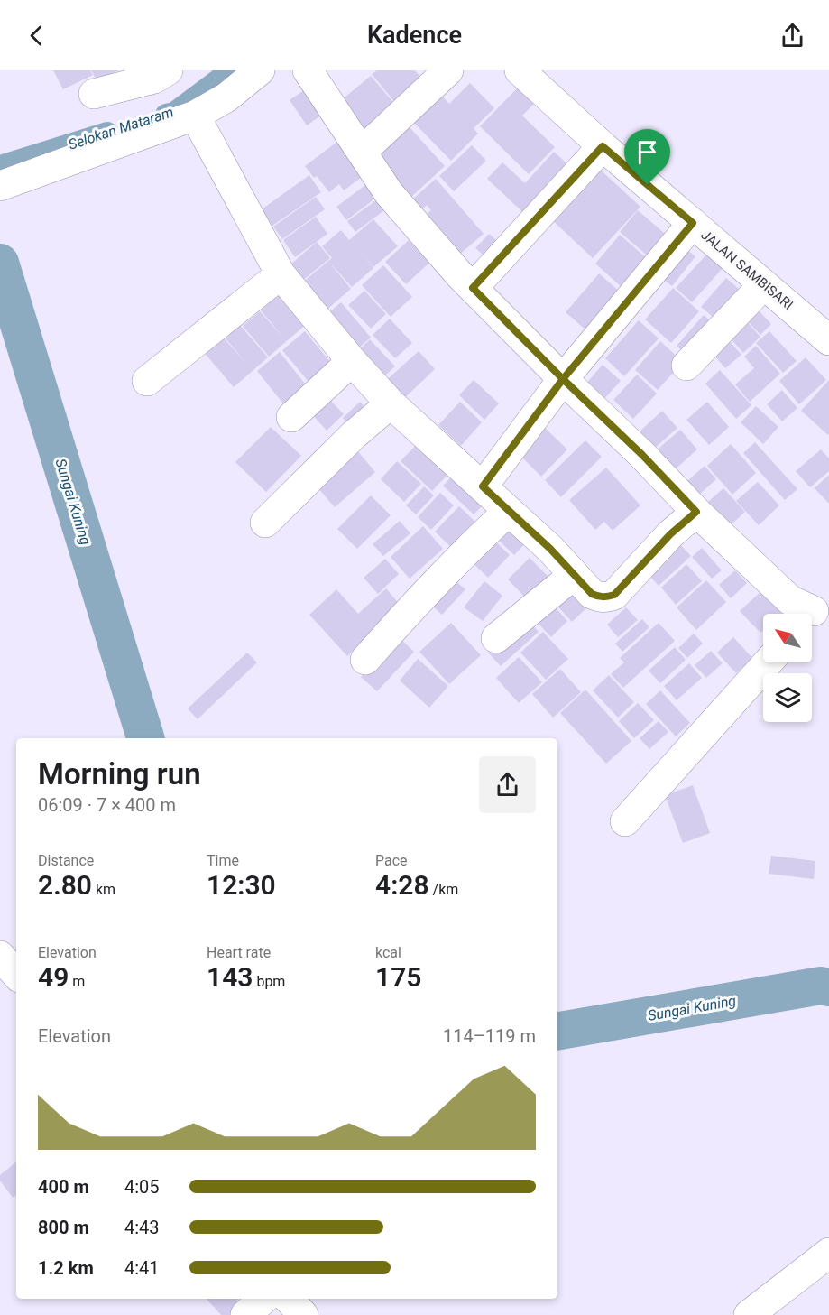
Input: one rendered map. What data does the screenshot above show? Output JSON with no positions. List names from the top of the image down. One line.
{"streets":{"street":["JALAN SAMBISARI"]},"water":["Selokan Mataram","Sungai Kuning"],"north":"top left","page":{"header":"Kadence","heading":["Morning run","06:09 · 7 × 400 m"],"stats":[["Distance","2.80 km"],["Time","12:30"],["Pace","4:28 /km"],["Elevation","49 m"],["Heart rate","143 bpm"],["kcal","175"]],"chart":["Elevation","114–119 m"],"list":[{"name":"400 m","note":"4:05"},{"name":"800 m","note":"4:43"},{"name":"1.2 km","note":"4:41"}]}}
